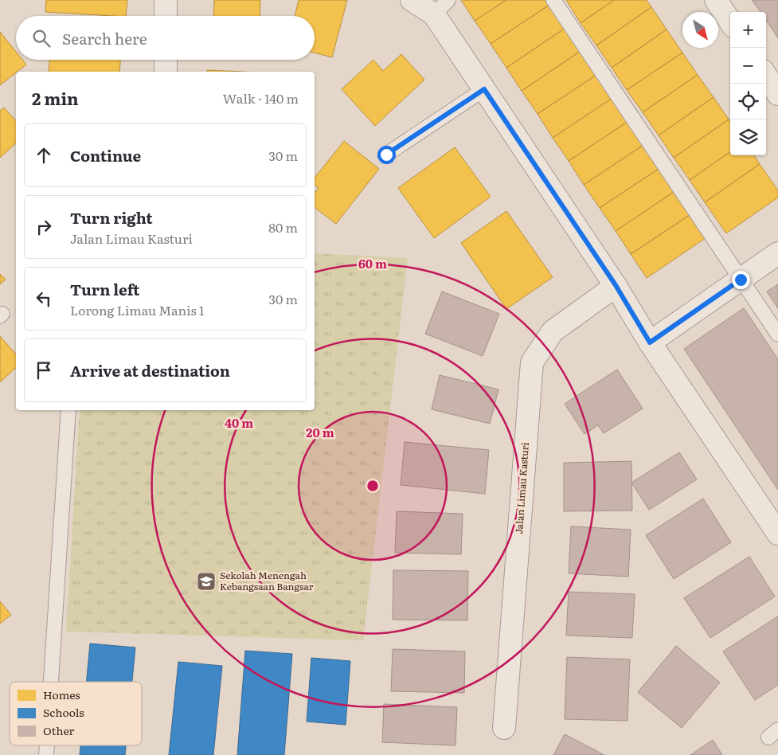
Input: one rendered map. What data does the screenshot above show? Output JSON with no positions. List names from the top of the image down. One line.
{"streets":{"street":["Jalan Limau Kasturi"]},"places":{"school or university":["Sekolah Menengah Kebangsaan Bangsar"]},"legend":["Homes","Schools","Other"],"north":"bottom right","page":{"map_buttons":["+","−"],"search":"Search here","heading":["2 min","Walk · 140 m"],"list":[["Continue","30 m"],["Turn right","Jalan Limau Kasturi","80 m"],["Turn left","Lorong Limau Manis 1","30 m"],"Arrive at destination"]},"rings":["60 m","40 m","20 m"]}
